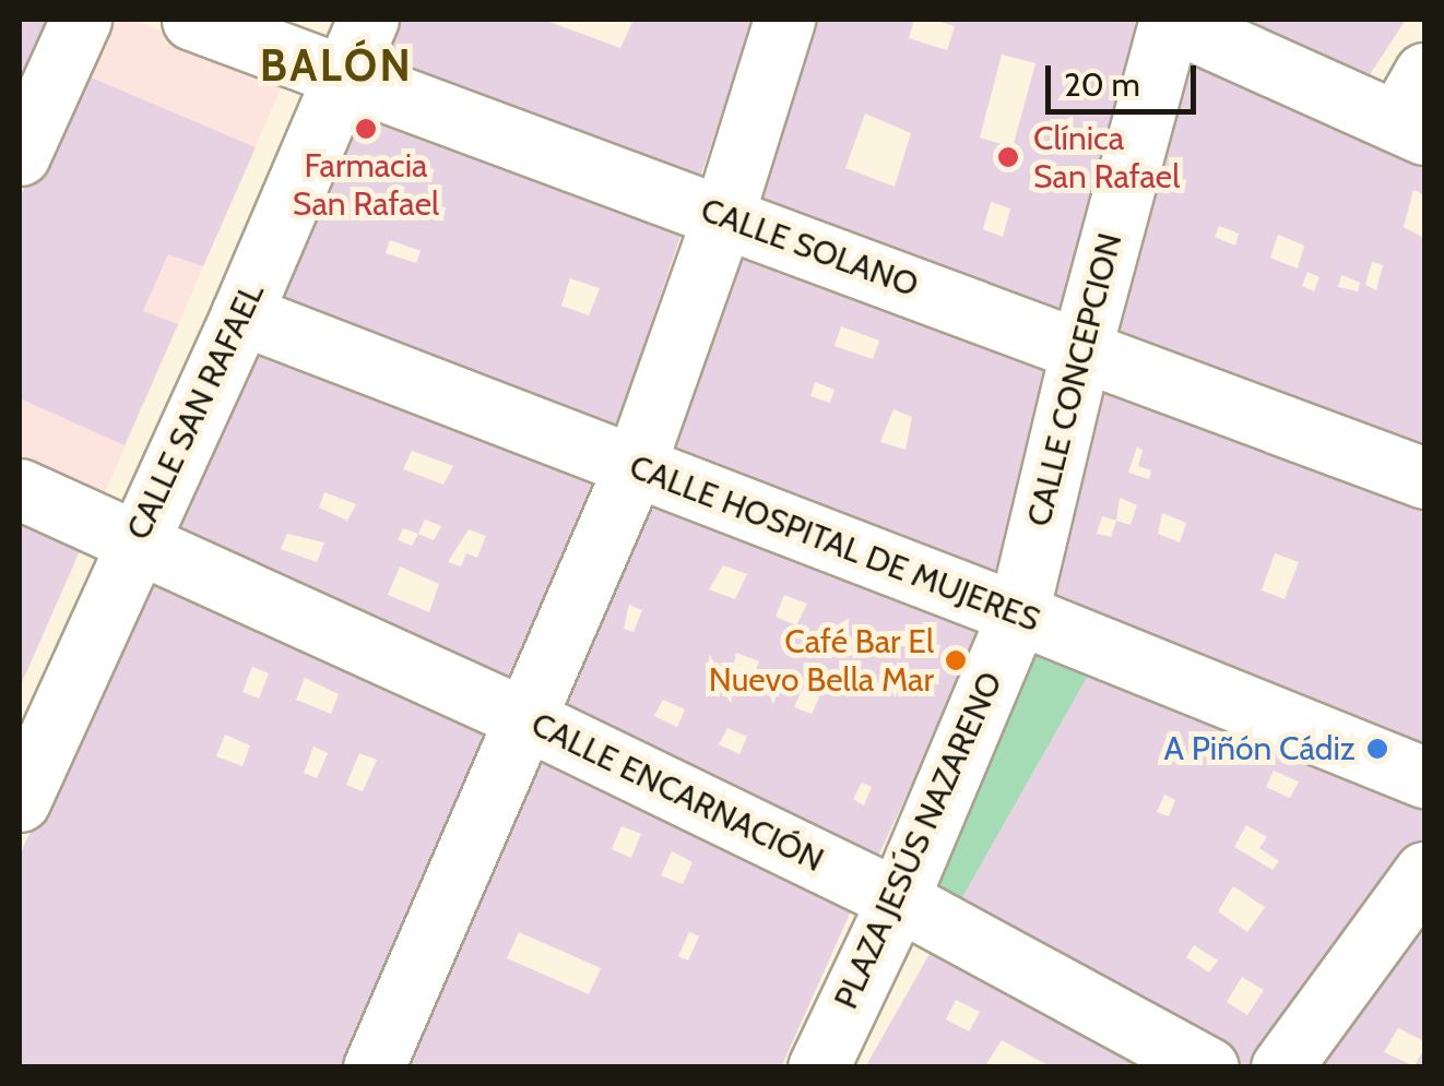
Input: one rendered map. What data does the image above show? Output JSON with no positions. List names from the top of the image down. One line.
{"streets":{"street":["CALLE SOLANO","CALLE CONCEPCION","CALLE SAN RAFAEL","CALLE HOSPITAL DE MUJERES","CALLE ENCARNACIÓN","PLAZA JESÚS NAZARENO"]},"crossings":[["CALLE SOLANO","CALLE CONCEPCION"],["CALLE SOLANO","CALLE SAN RAFAEL"],["CALLE CONCEPCION","CALLE HOSPITAL DE MUJERES"],["CALLE CONCEPCION","PLAZA JESÚS NAZARENO"],["CALLE SAN RAFAEL","CALLE HOSPITAL DE MUJERES"],["CALLE SAN RAFAEL","CALLE ENCARNACIÓN"],["CALLE HOSPITAL DE MUJERES","PLAZA JESÚS NAZARENO"],["CALLE ENCARNACIÓN","PLAZA JESÚS NAZARENO"]],"districts":["BALÓN"],"places":["Farmacia San Rafael","Clínica San Rafael","Café Bar El Nuevo Bella Mar","A Piñón Cádiz"],"scale_bar":"20 m"}
